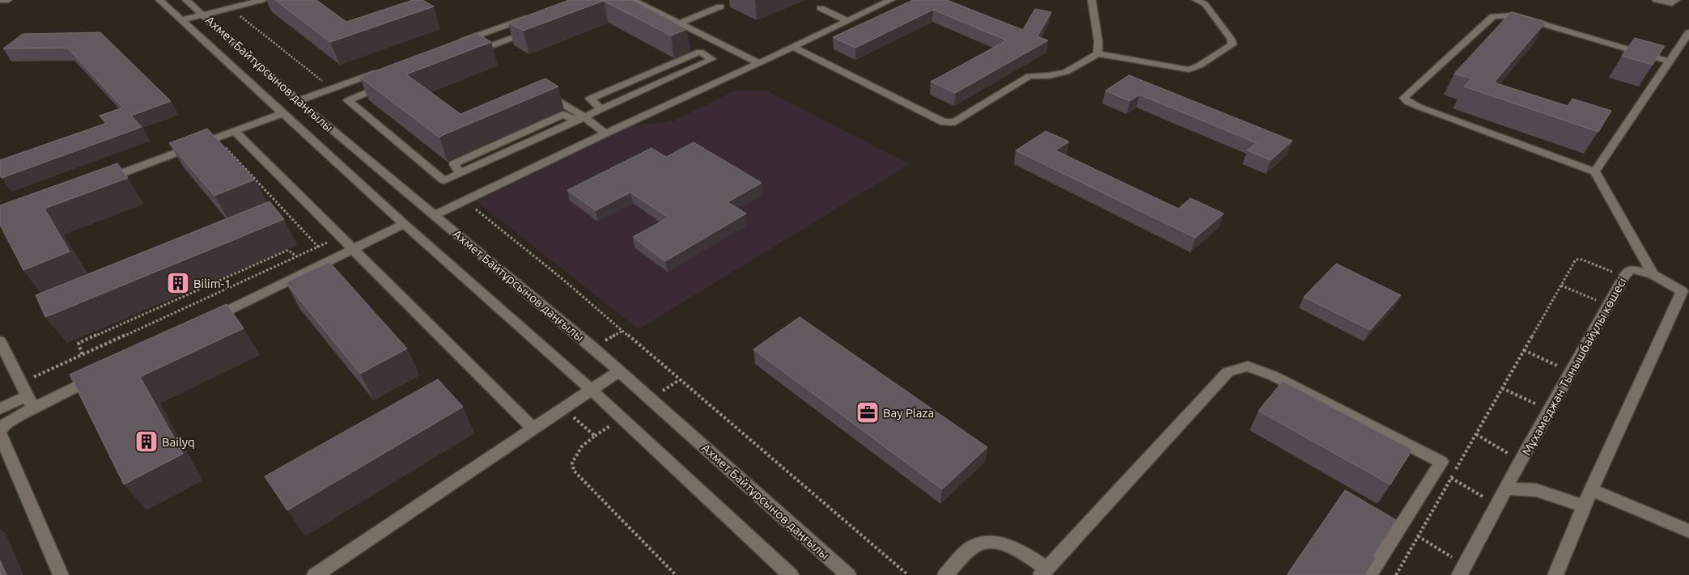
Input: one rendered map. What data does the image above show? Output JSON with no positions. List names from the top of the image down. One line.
{"streets":{"street":["Ахмет Байтұрсынов даңғылы","Мұхамеджан Тынышбайұлы көшесі"]},"places":{"building":["Bilim-1","Bailyq"],"office":["Bay Plaza"]}}
